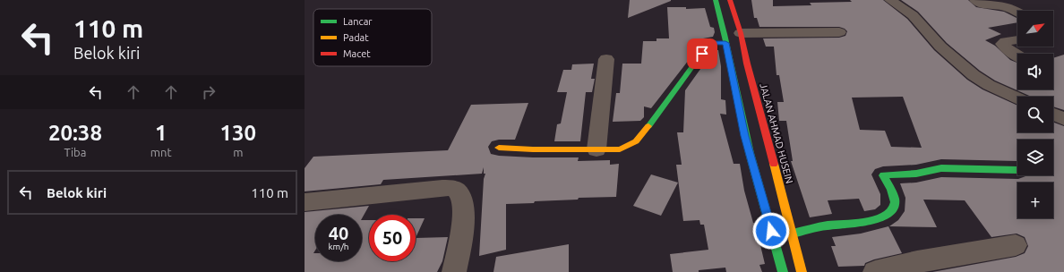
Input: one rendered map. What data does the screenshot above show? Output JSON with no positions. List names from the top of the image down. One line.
{"streets":{"main road":["JALAN AHMAD HUSEIN"]},"legend":["Lancar","Padat","Macet"],"north":"top right","page":{"turn":["110 m","Belok kiri"],"map_buttons":"+","eta":["20:38","Tiba","1","mnt","130","m"],"list":[{"name":"Belok kiri","value":"110 m"}],"speed":"40 km/h","limit":"50"}}
